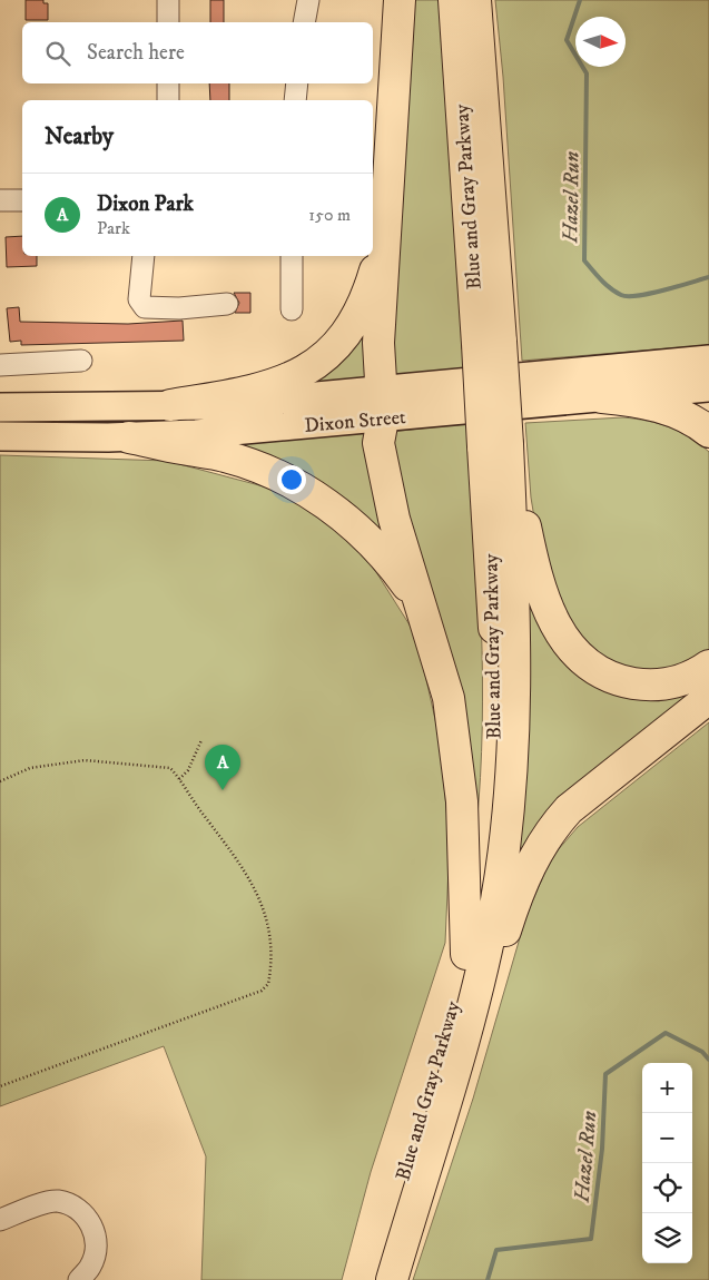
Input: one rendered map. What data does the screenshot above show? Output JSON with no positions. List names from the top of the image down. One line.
{"streets":{"highway":["Blue and Gray Parkway"],"main road":["Dixon Street"]},"water":["Hazel Run"],"north":"right","page":{"search":"Search here","heading":"Nearby","list":[{"mark":"A","name":"Dixon Park","note":"Park","value":"150 m"}],"pins":"A","map_buttons":["+","−"]}}
